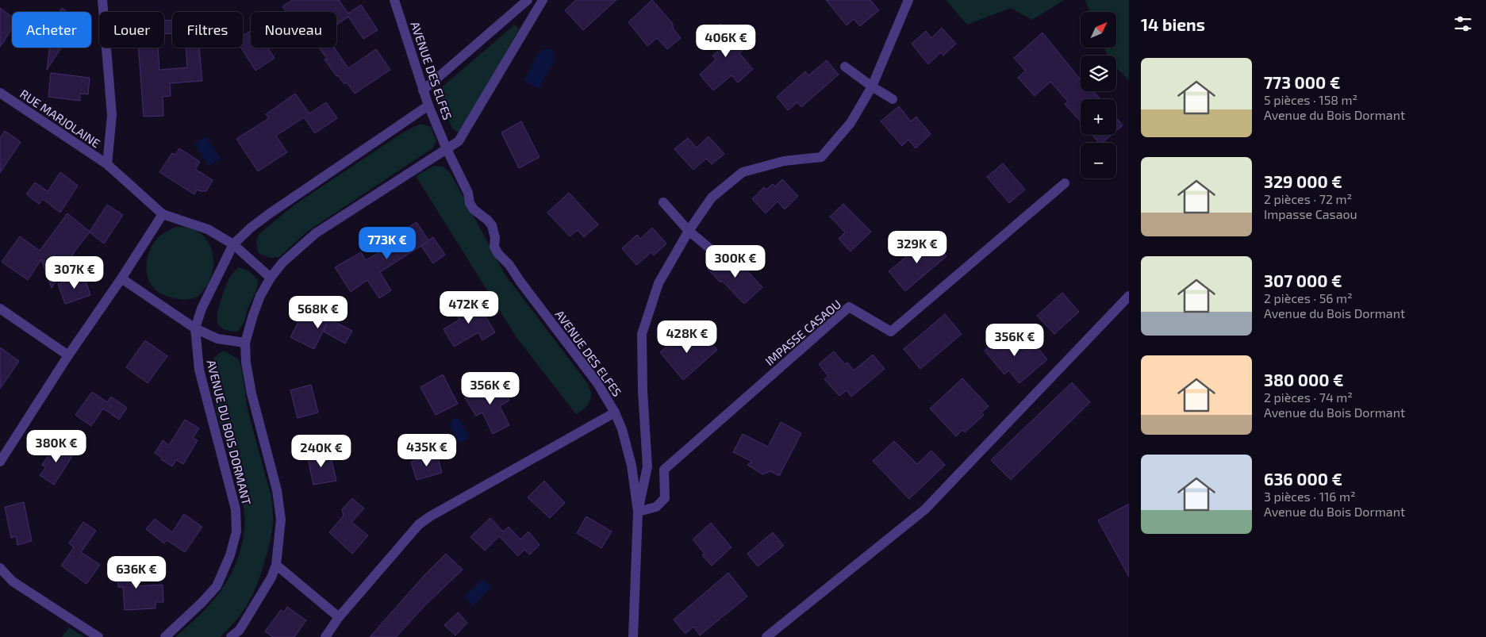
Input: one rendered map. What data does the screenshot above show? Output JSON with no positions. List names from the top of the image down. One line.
{"streets":{"street":["AVENUE DES ELFES","RUE MARJOLAINE","IMPASSE CASAOU","AVENUE DU BOIS DORMANT"]},"crossings":[["AVENUE DES ELFES","AVENUE DU BOIS DORMANT"]],"north":"top right","page":{"heading":"14 biens","map_buttons":["+","−"],"chip":["Acheter","Louer","Filtres","Nouveau"],"price":["406K €","773K €","329K €","300K €","307K €","472K €","568K €","428K €","356K €","356K €","380K €","435K €","240K €","636K €"],"list":[{"name":"773 000 €","note":"5 pièces · 158 m² · Avenue du Bois Dormant"},{"name":"329 000 €","note":"2 pièces · 72 m² · Impasse Casaou"},{"name":"307 000 €","note":"2 pièces · 56 m² · Avenue du Bois Dormant"},{"name":"380 000 €","note":"2 pièces · 74 m² · Avenue du Bois Dormant"},{"name":"636 000 €","note":"3 pièces · 116 m² · Avenue du Bois Dormant"}]}}
